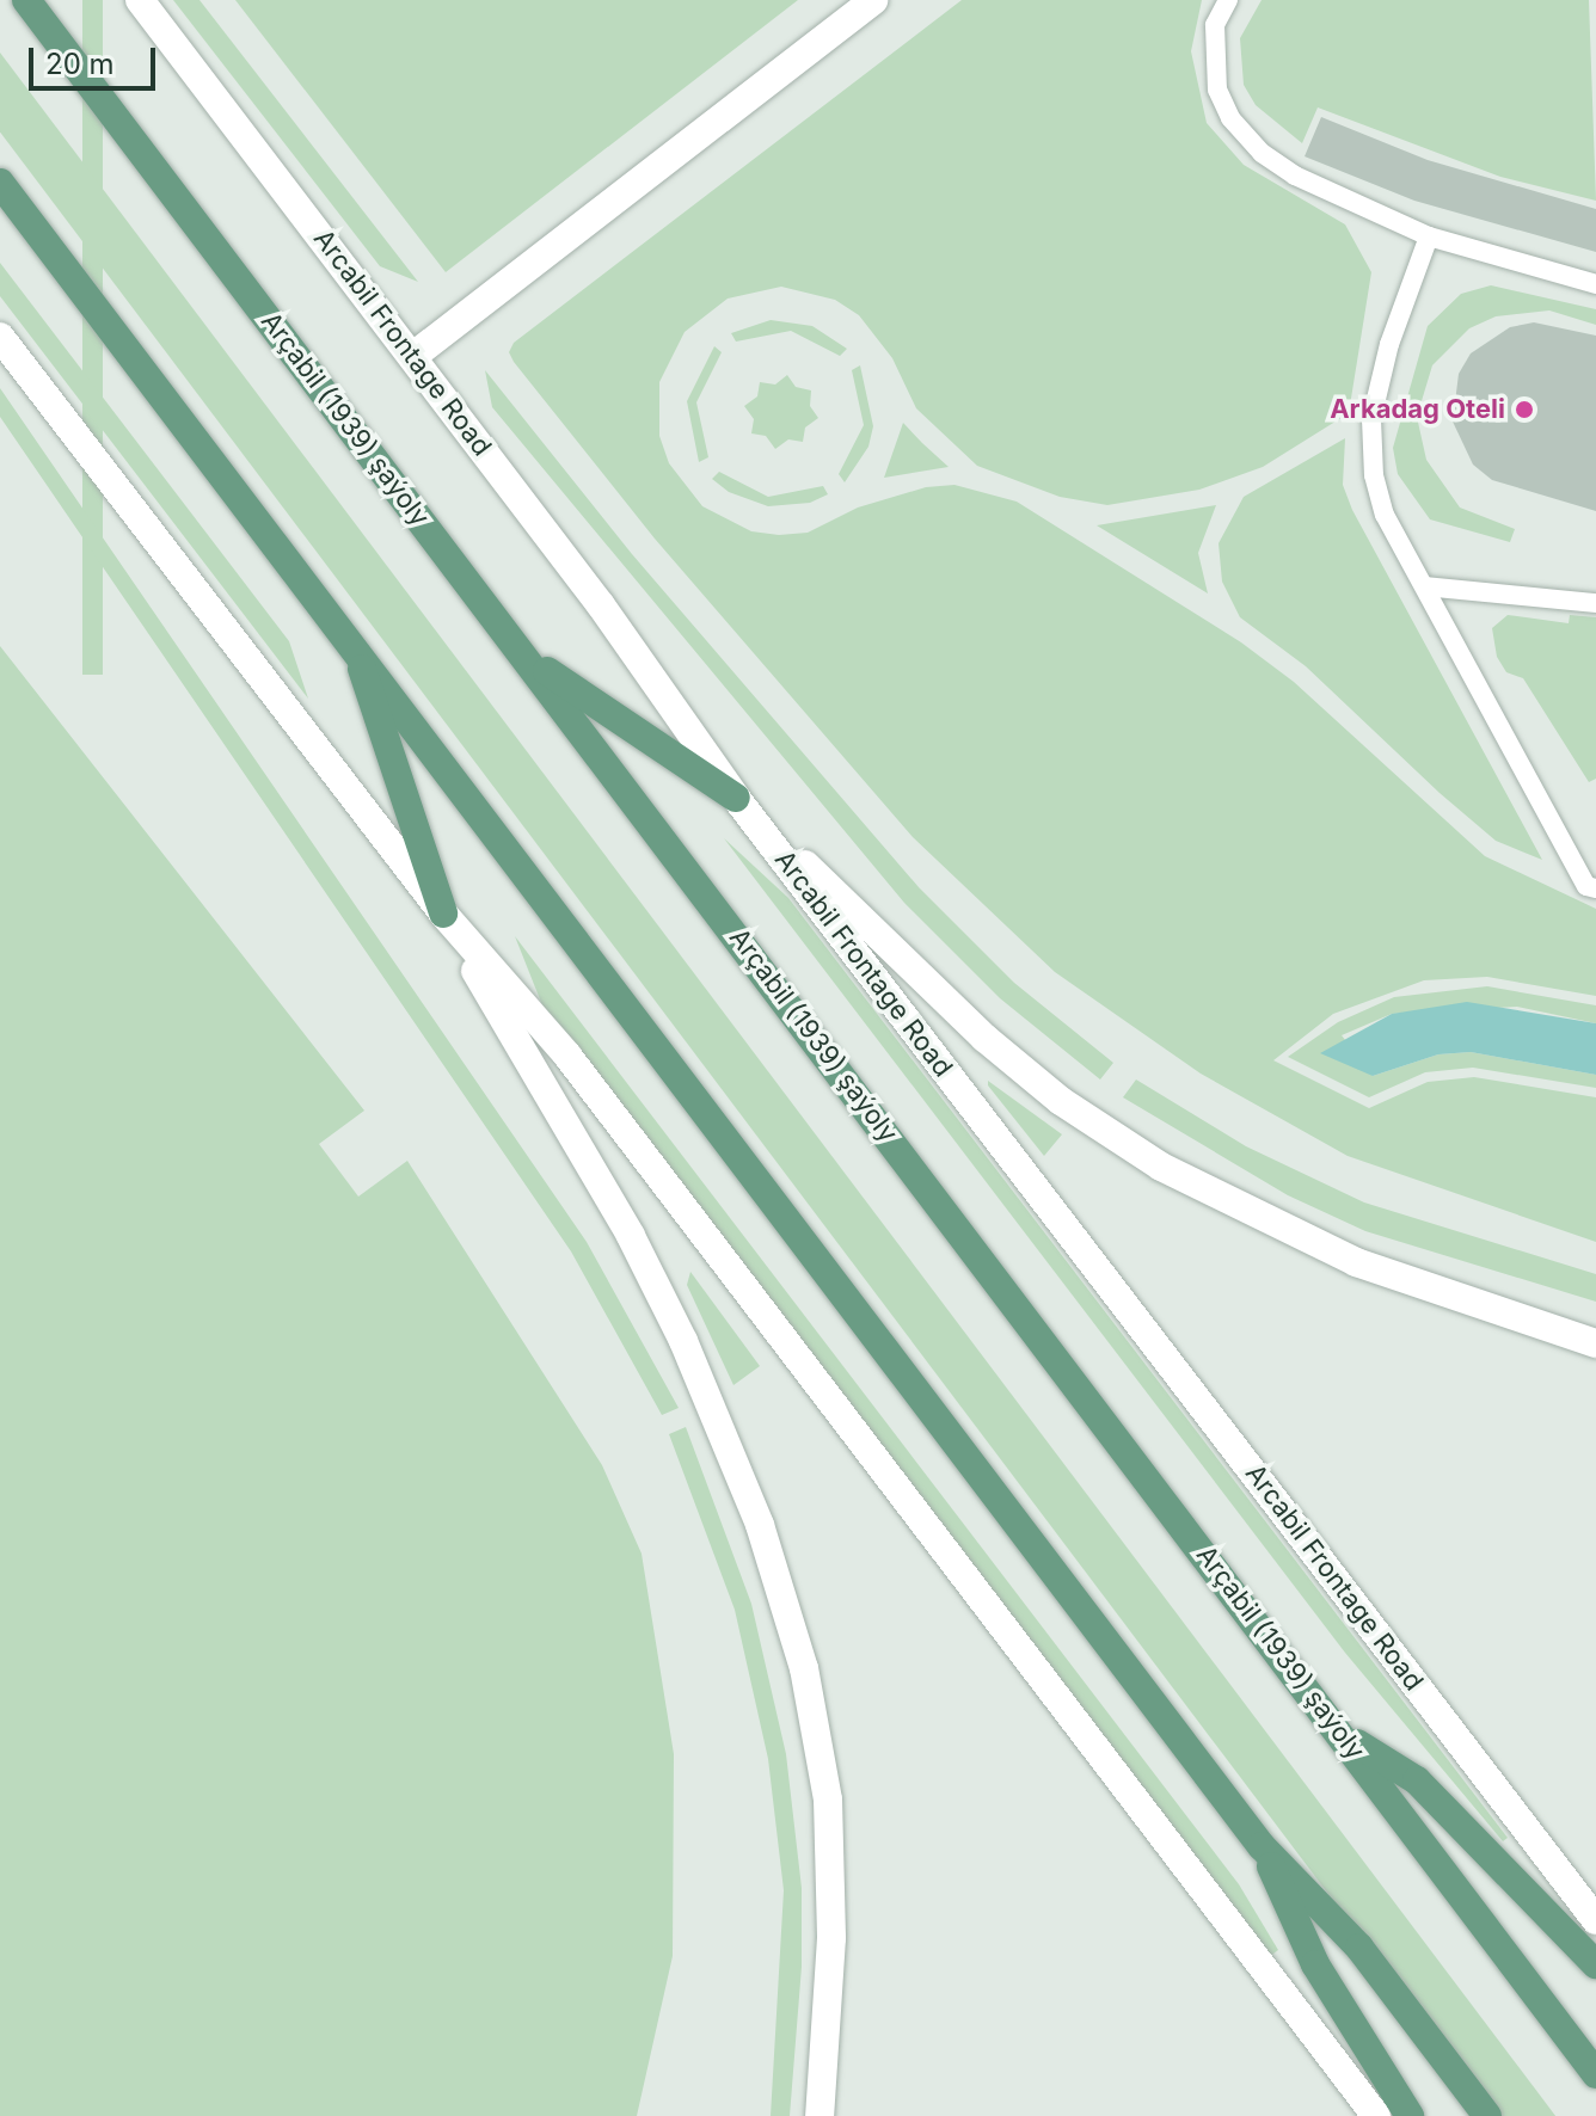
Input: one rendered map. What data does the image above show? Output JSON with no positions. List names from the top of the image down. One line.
{"streets":{"main road":["Arçabil (1939) şaýoly"],"street":["Arcabil Frontage Road"]},"places":["Arkadag Oteli"],"scale_bar":"20 m"}
